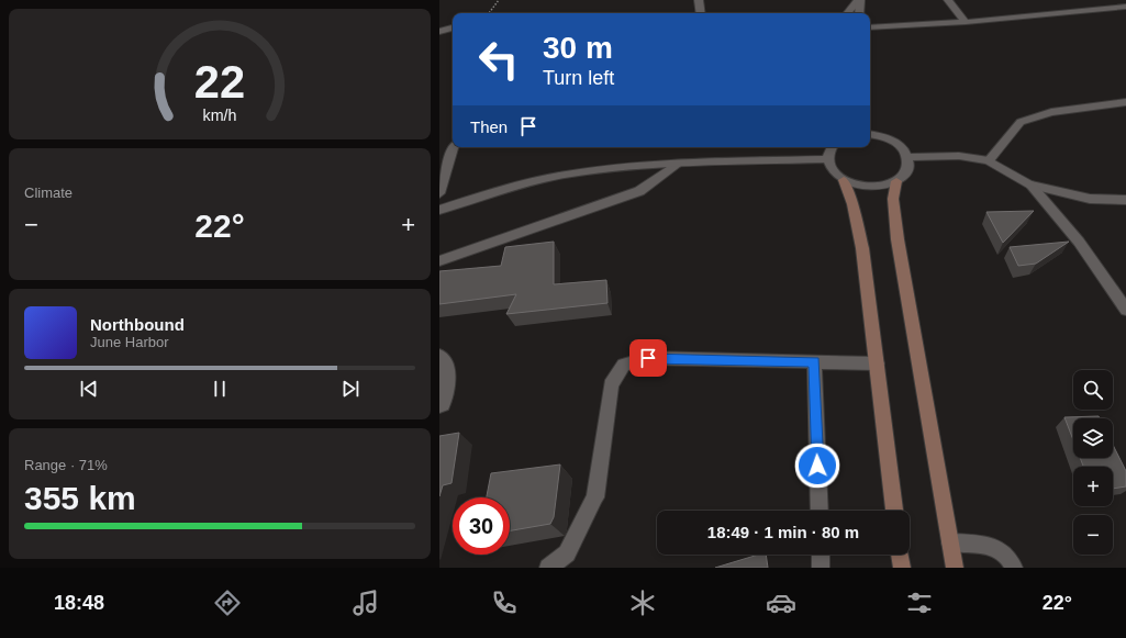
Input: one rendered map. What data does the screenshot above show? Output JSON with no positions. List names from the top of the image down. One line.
{"page":{"turn":["30 m","Turn left"],"then":"Then","tile":["Climate",["Range · 71%","355 km"]],"heat":["−","22°","+"],"song":["Northbound","June Harbor"],"map_buttons":["+","−"],"limit":"30","trip":"18:49 · 1 min · 80 m","tabs":["18:48","22°"],"gauge":["22","km/h"]}}
